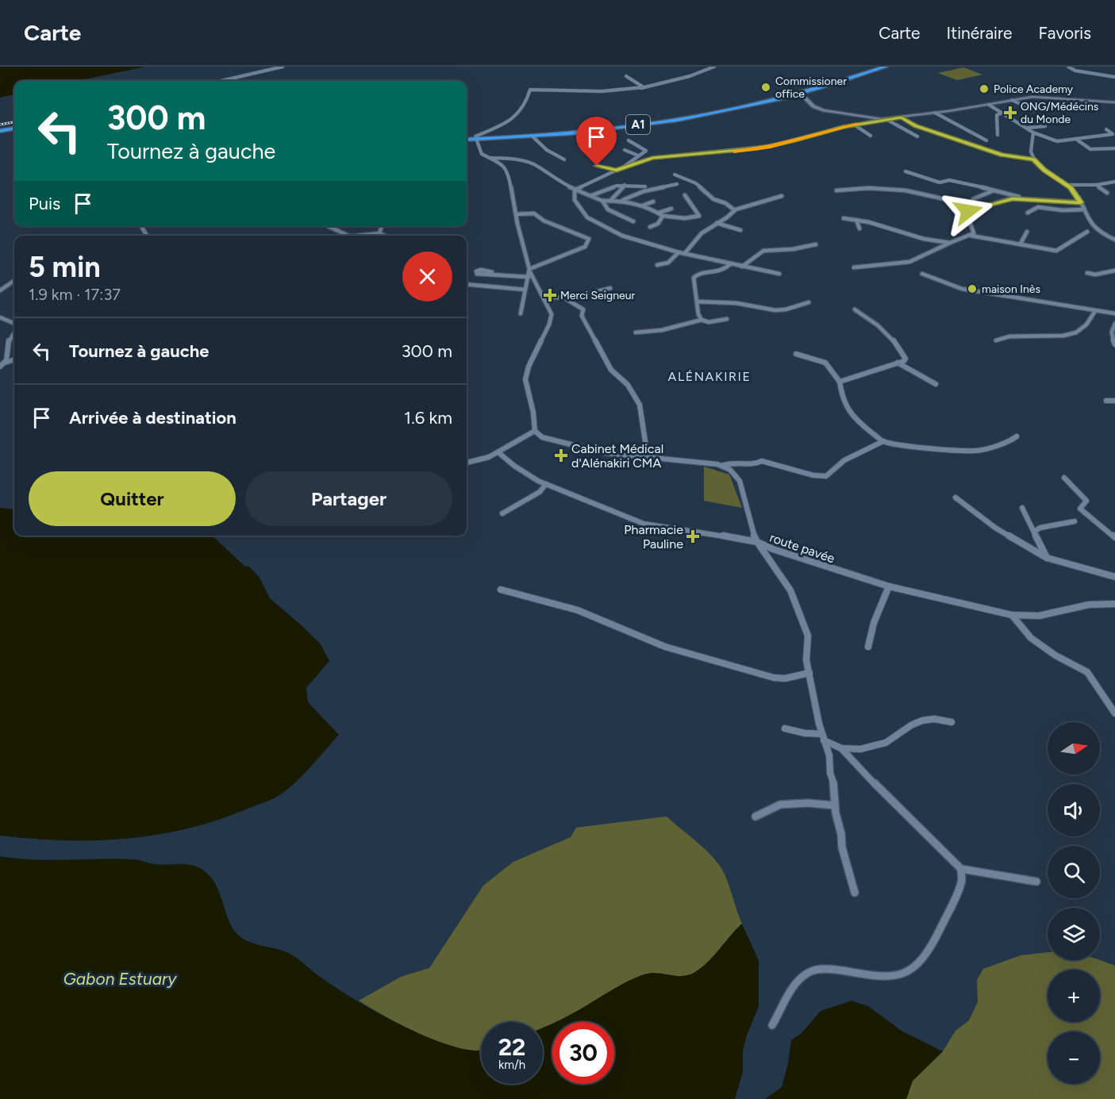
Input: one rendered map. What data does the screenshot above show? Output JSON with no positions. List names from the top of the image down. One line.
{"streets":{"highway":["A1"],"street":["route pavée"]},"districts":["ALÉNAKIRIE"],"water":["Gabon Estuary"],"places":{"other":["Commissioner office","Police Academy","maison Inès"],"health":["ONG/Médécins du Monde","Merci Seigneur","Cabinet Médical d'Alénakiri CMA","Pharmacie Pauline"]},"north":"right","page":{"header":"Carte","nav":["Carte","Itinéraire","Favoris"],"turn":["300 m","Tournez à gauche"],"then":"Puis","heading":["5 min","1.9 km · 17:37"],"list":[{"name":"Tournez à gauche","value":"300 m"},{"name":"Arrivée à destination","value":"1.6 km"}],"buttons":["Quitter","Partager"],"map_buttons":["+","−"],"speed":"22 km/h","limit":"30"}}
